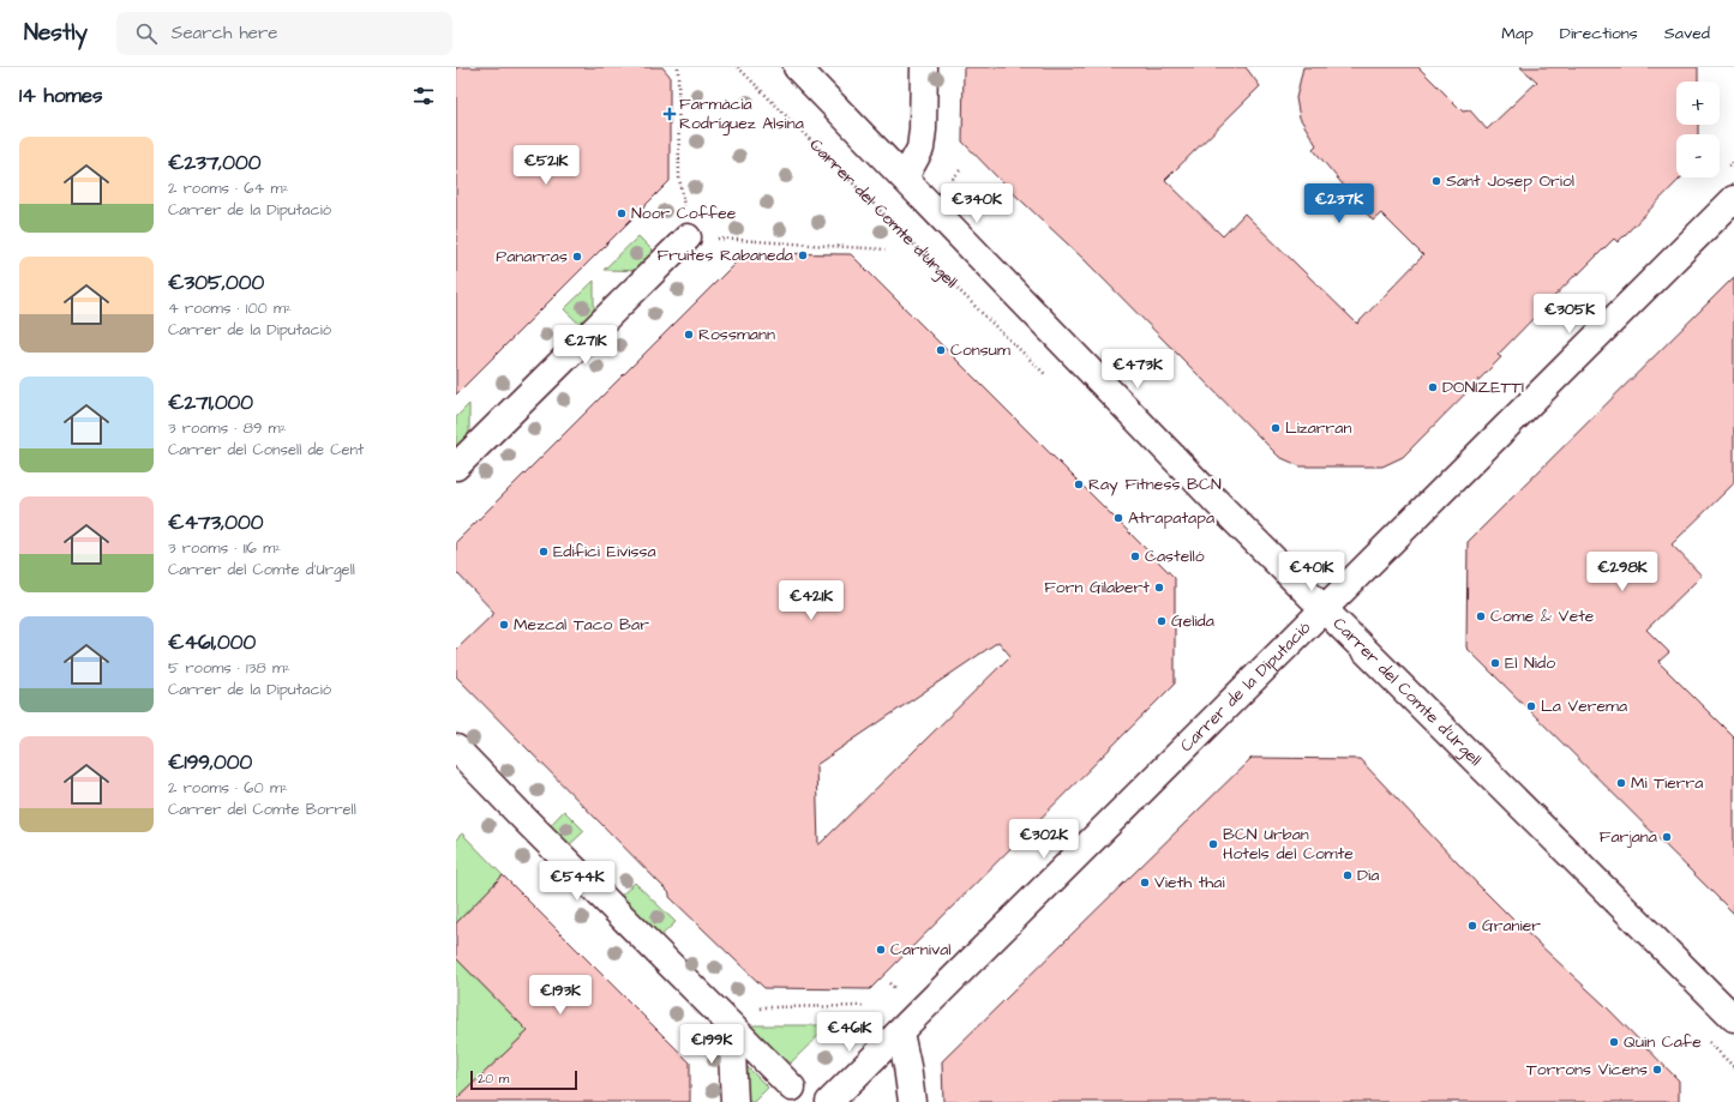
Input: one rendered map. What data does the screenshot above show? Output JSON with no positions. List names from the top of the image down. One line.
{"streets":{"street":["Carrer del Comte d'Urgell","Carrer de la Diputació"]},"crossings":[["Carrer del Comte d'Urgell","Carrer de la Diputació"]],"places":{"health":["Farmàcia Rodríguez Alsina"],"other":["Sant Josep Oriol","Noor Coffee","Fruites Rabaneda","Panarras","Rossmann","Consum","DONIZETTI","Lizarran","Ray Fitness BCN","Atrapatapa","Edifici Eivissa","Castelló","Forn Gilabert","Come & Vete","Gelida","Mezcal Taco Bar","El Nido","La Verema","Mi Tierra","Farjana","BCN Urban Hotels del Comte","Dia","Vieth thai","Granier","Carnival","Quin Cafe","Torrons Vicens"]},"scale_bar":"20 m","page":{"header":"Nestly","search":"Search here","nav":["Map","Directions","Saved"],"heading":"14 homes","map_buttons":["+","−"],"list":[{"name":"€237,000","note":"2 rooms · 64 m² · Carrer de la Diputació"},{"name":"€305,000","note":"4 rooms · 100 m² · Carrer de la Diputació"},{"name":"€271,000","note":"3 rooms · 89 m² · Carrer del Consell de Cent"},{"name":"€473,000","note":"3 rooms · 116 m² · Carrer del Comte d'Urgell"},{"name":"€461,000","note":"5 rooms · 138 m² · Carrer de la Diputació"},{"name":"€199,000","note":"2 rooms · 60 m² · Carrer del Comte Borrell"}],"price":["€521K","€340K","€237K","€305K","€271K","€473K","€401K","€298K","€421K","€302K","€544K","€193K","€461K","€199K"],"scale":"20 m"}}
